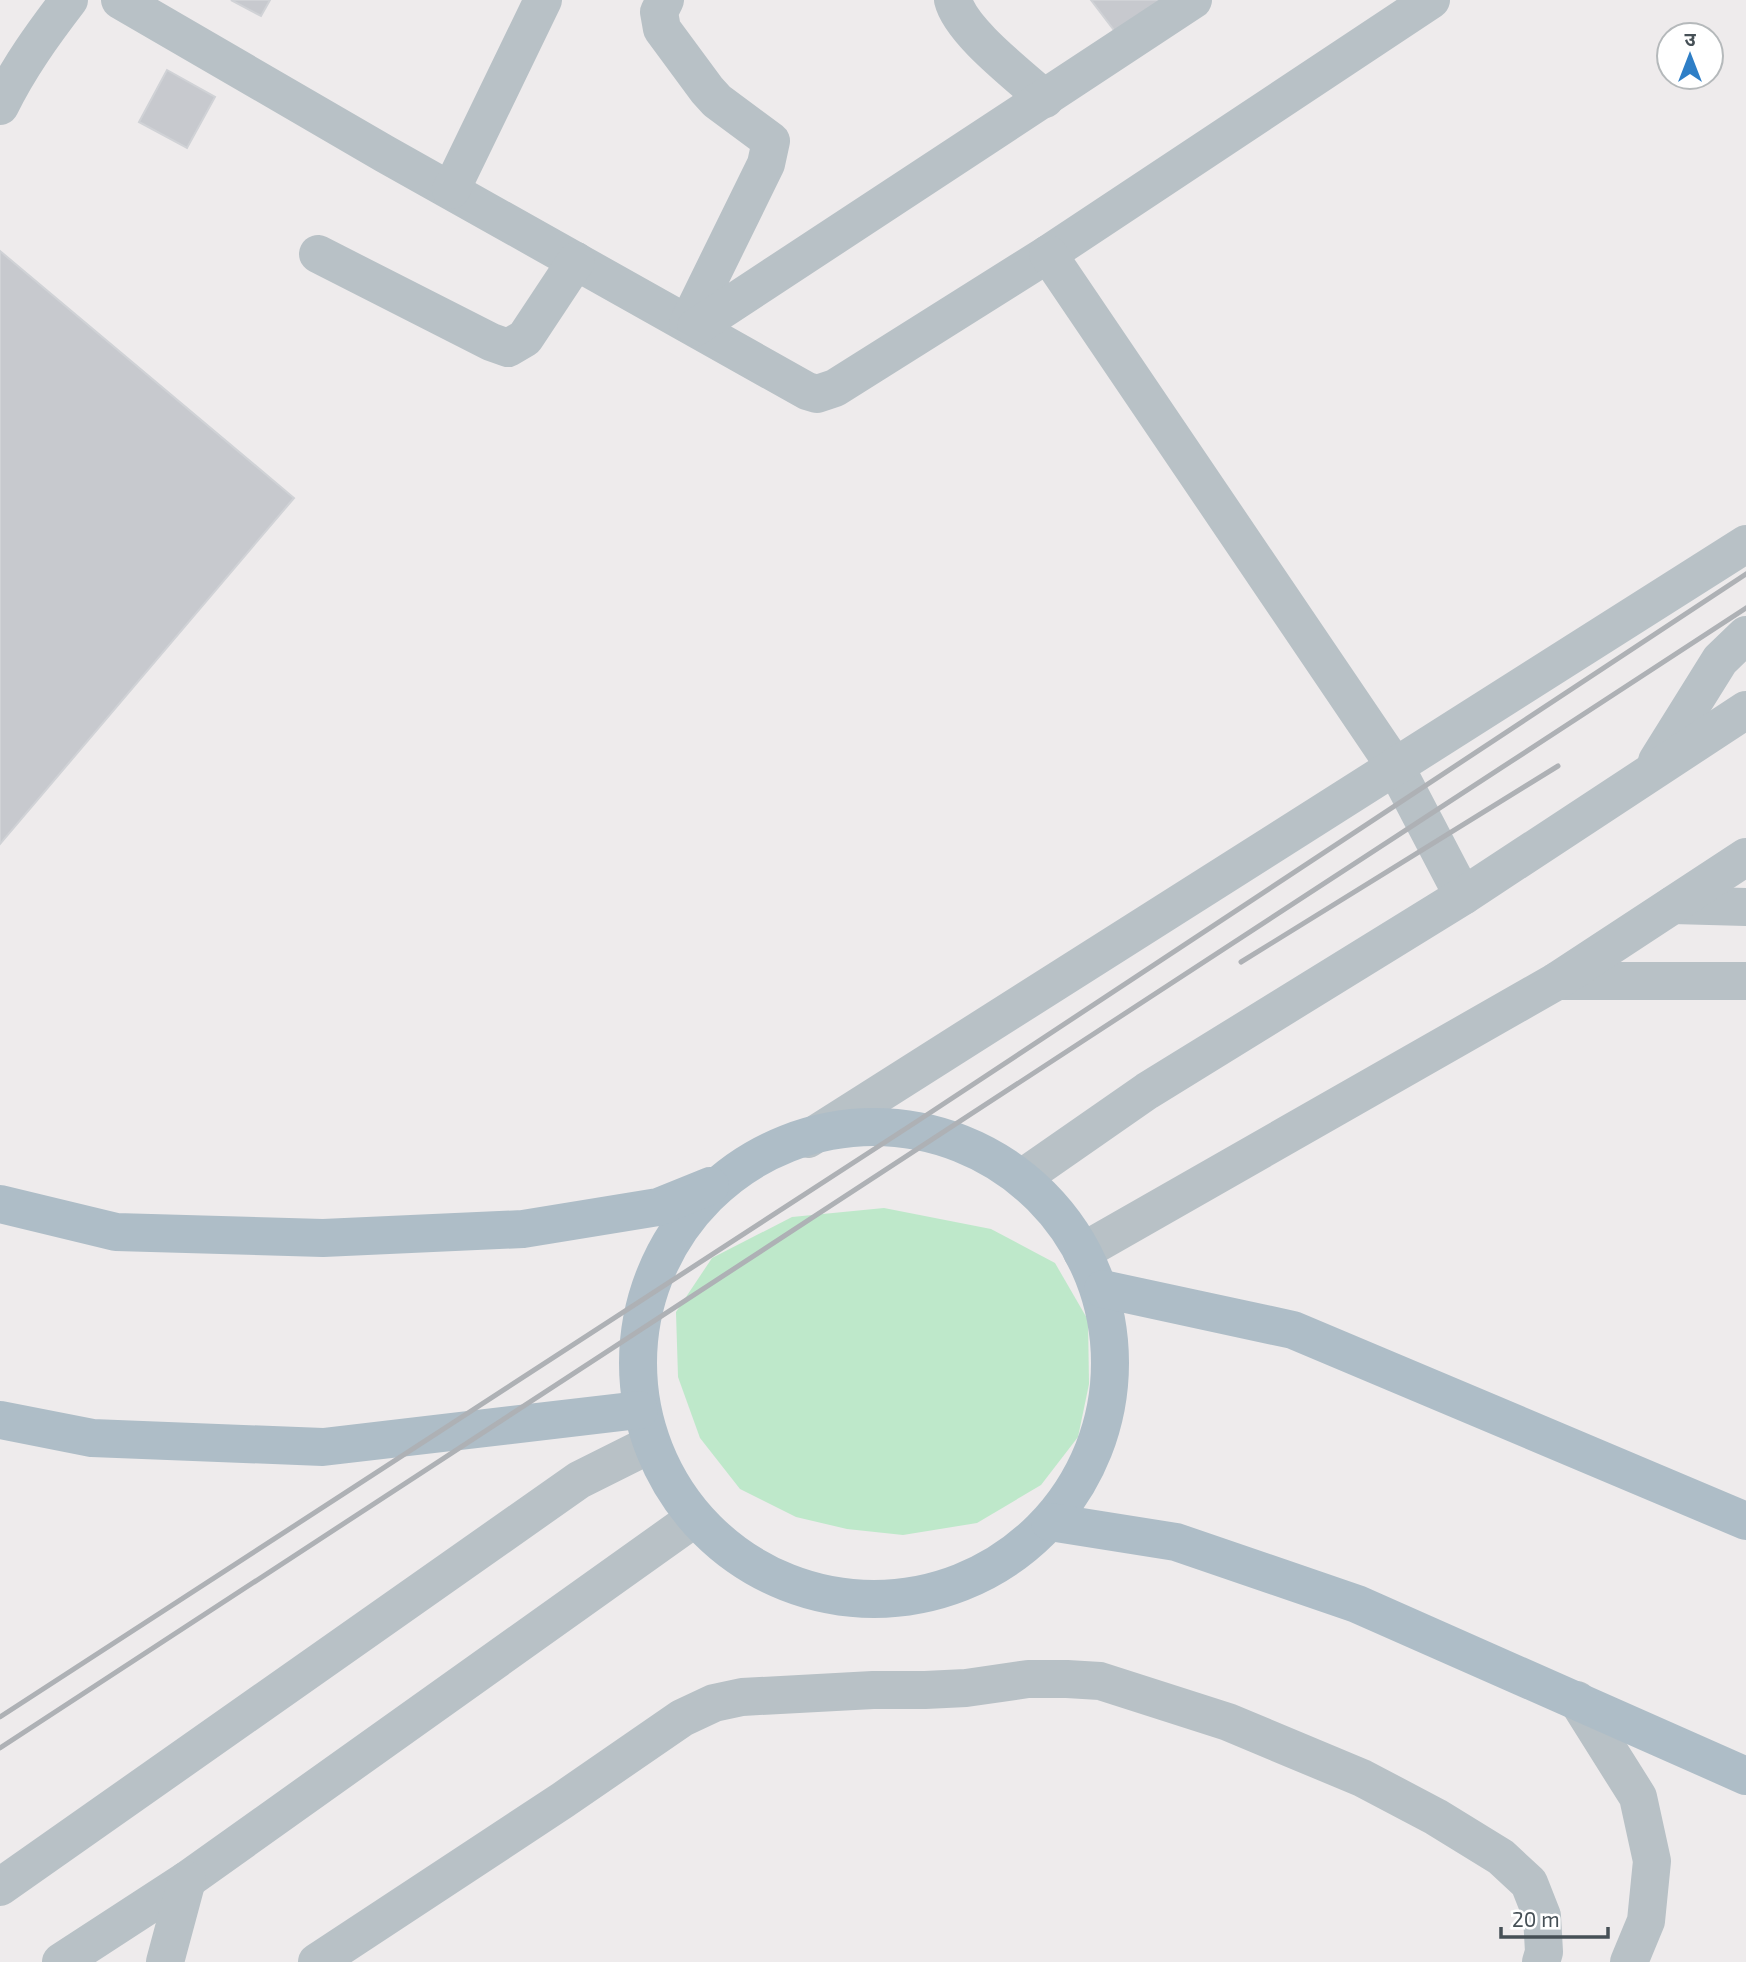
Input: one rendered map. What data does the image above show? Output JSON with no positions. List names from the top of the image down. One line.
{"scale_bar":"20 m","north":"top"}
